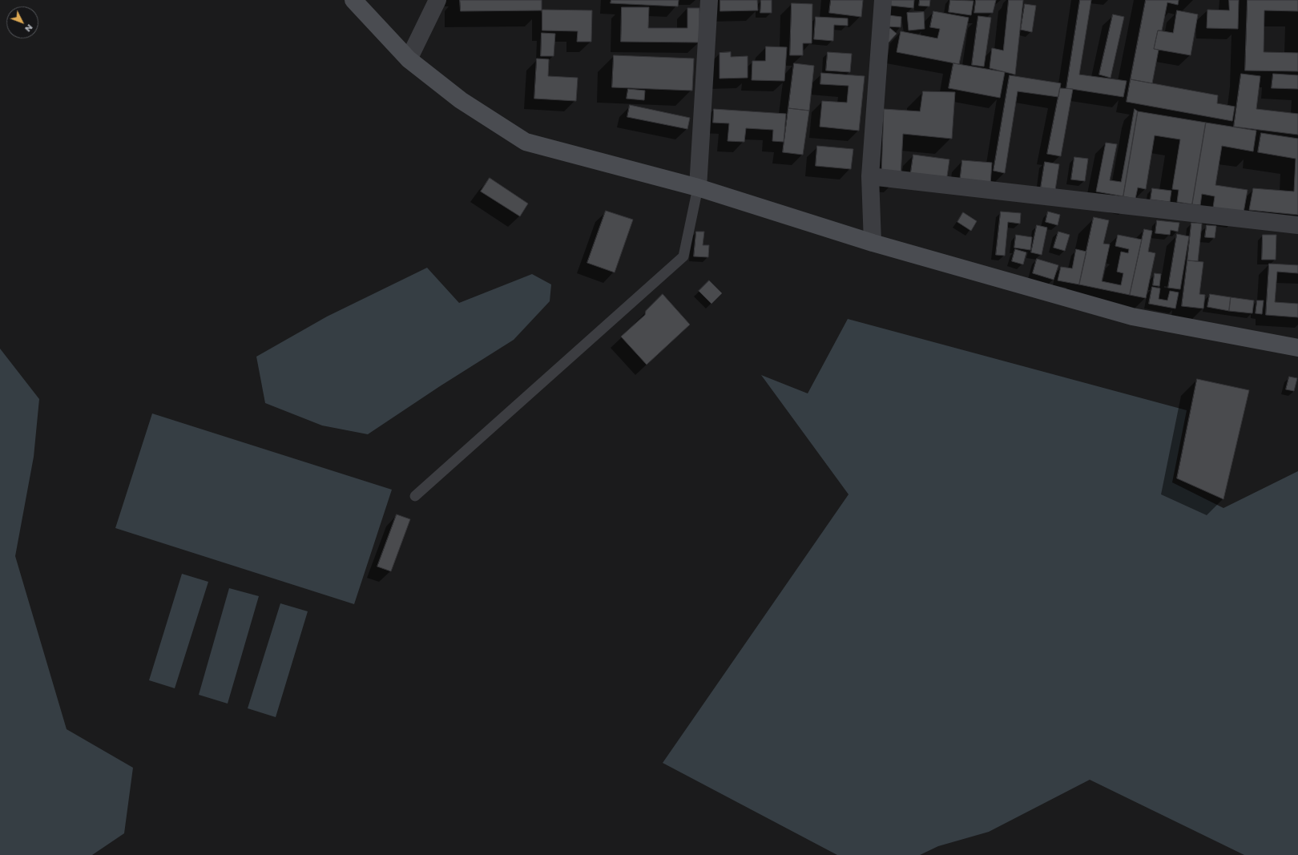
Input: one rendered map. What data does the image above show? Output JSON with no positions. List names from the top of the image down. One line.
{"north":"bottom right"}
